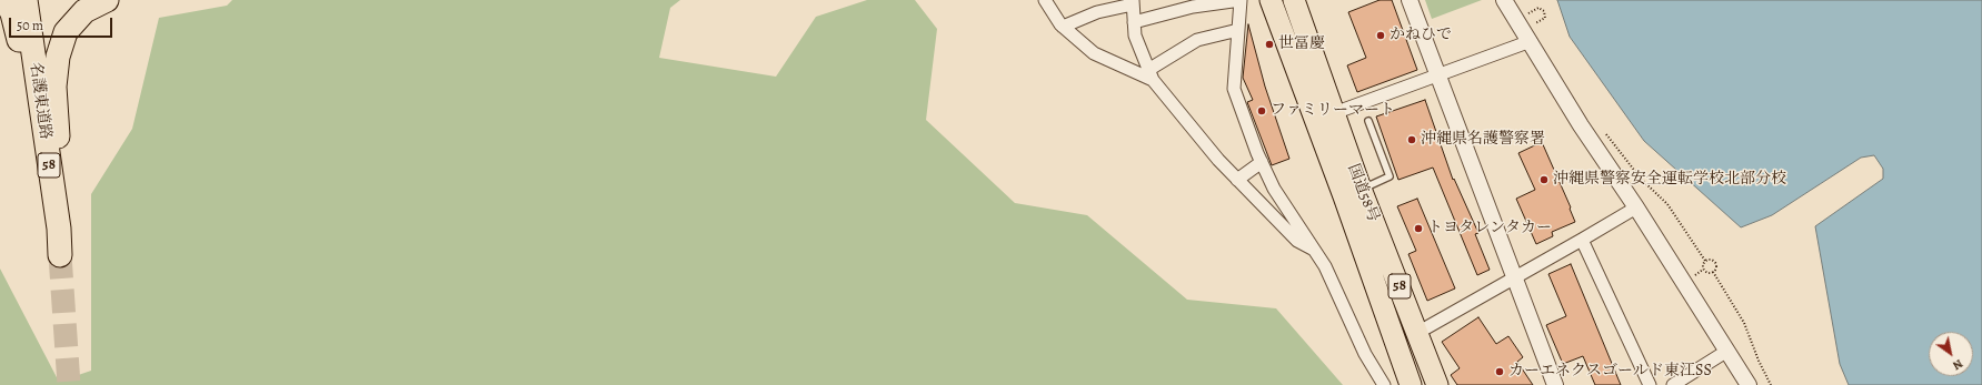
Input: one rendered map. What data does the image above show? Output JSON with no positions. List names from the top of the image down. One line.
{"streets":{"highway":["名護東道路","58","国道58号"]},"places":["かねひで","世冨慶","ファミリーマート","沖縄県名護警察署","沖縄県警察安全運転学校北部分校","トヨタレンタカー","カーエネクスゴールド東江SS"],"scale_bar":"50 m","north":"bottom right"}
